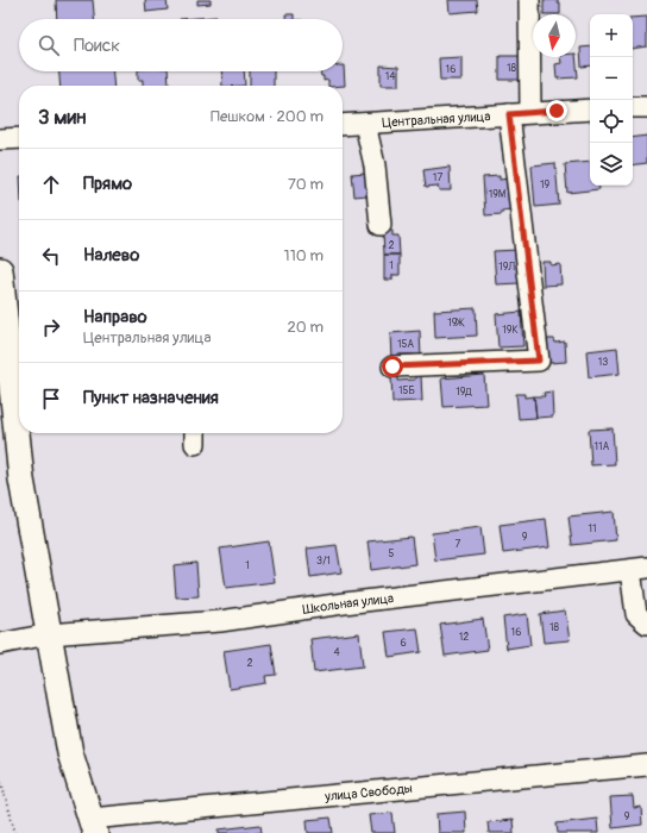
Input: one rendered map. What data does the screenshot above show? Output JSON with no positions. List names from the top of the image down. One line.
{"streets":{"street":["Центральная улица","Школьная улица","улица Свободы"]},"house_numbers":["18","16","14","17","19","19М","2","1","19Л","19Ж","19К","15А","13","15Б","19Д","11А","11","9","7","5","3/1","1","18","16","12","6","4","2","9"],"north":"bottom","page":{"map_buttons":["+","−"],"search":"Поиск","heading":["3 мин","Пешком · 200 m"],"list":[["Прямо","70 m"],["Налево","110 m"],["Направо","Центральная улица","20 m"],"Пункт назначения"]}}
